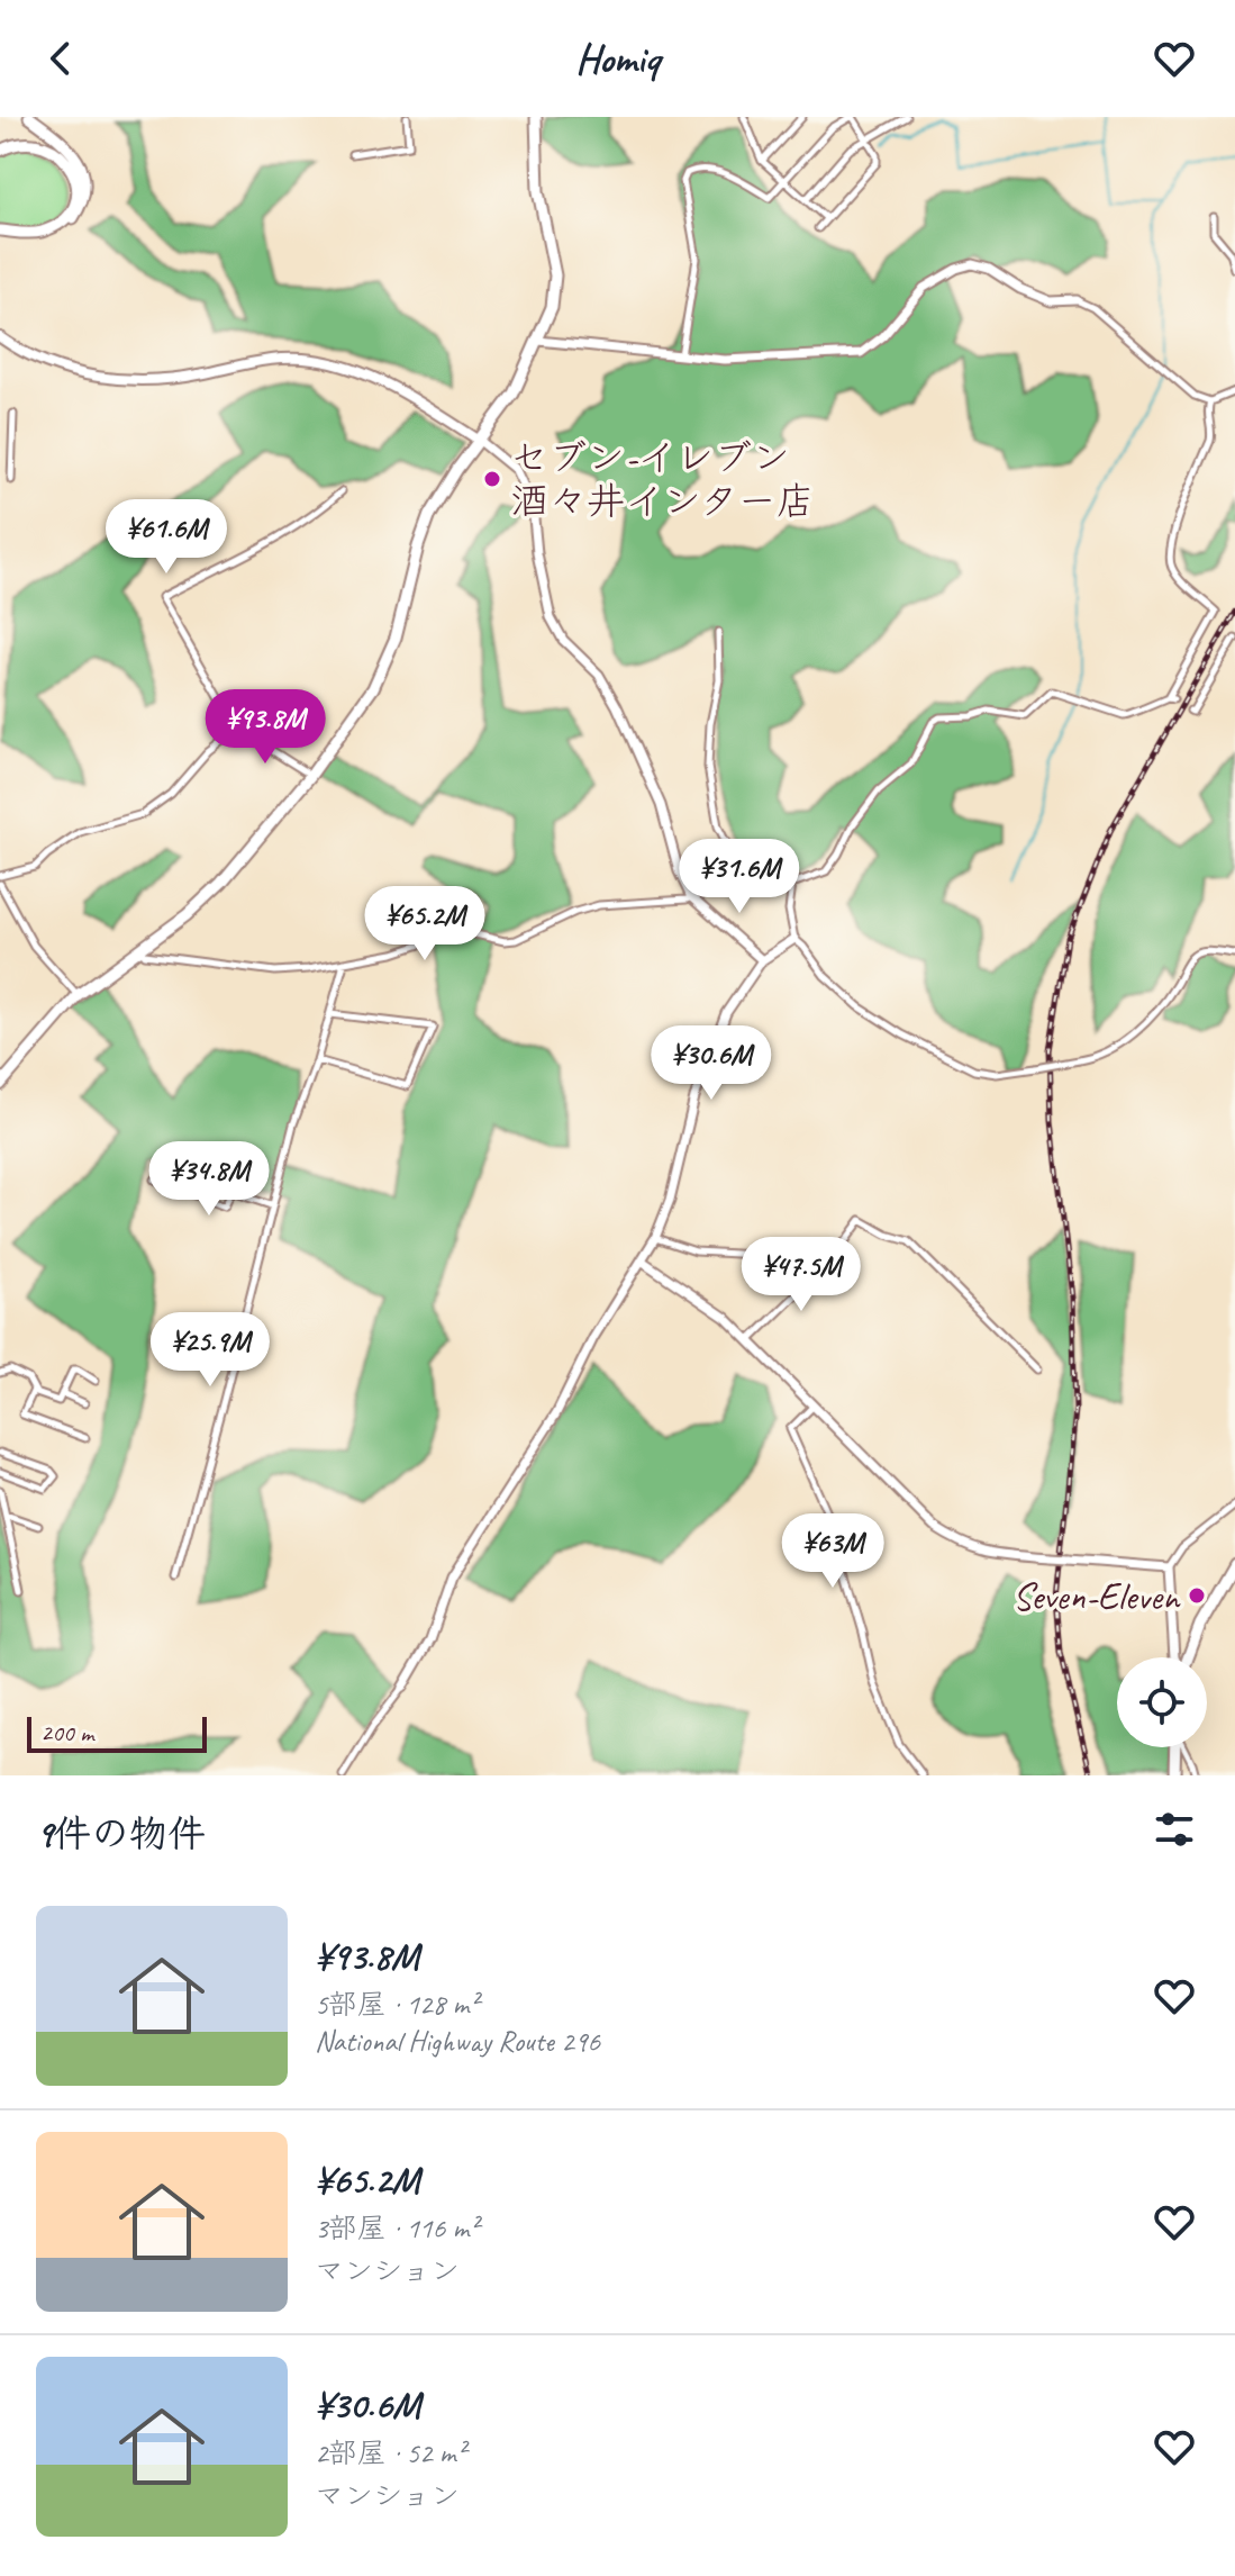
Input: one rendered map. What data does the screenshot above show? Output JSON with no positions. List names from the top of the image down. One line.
{"places":["セブン-イレブン 酒々井インター店","Seven-Eleven"],"scale_bar":"200 m","page":{"header":"Homiq","price":["¥61.6M","¥93.8M","¥31.6M","¥65.2M","¥30.6M","¥34.8M","¥47.5M","¥25.9M","¥63M"],"scale":"200 m","heading":"9件の物件","list":[{"name":"¥93.8M","note":"5部屋 · 128 m² · National Highway Route 296"},{"name":"¥65.2M","note":"3部屋 · 116 m² · マンション"},{"name":"¥30.6M","note":"2部屋 · 52 m² · マンション"}]}}
